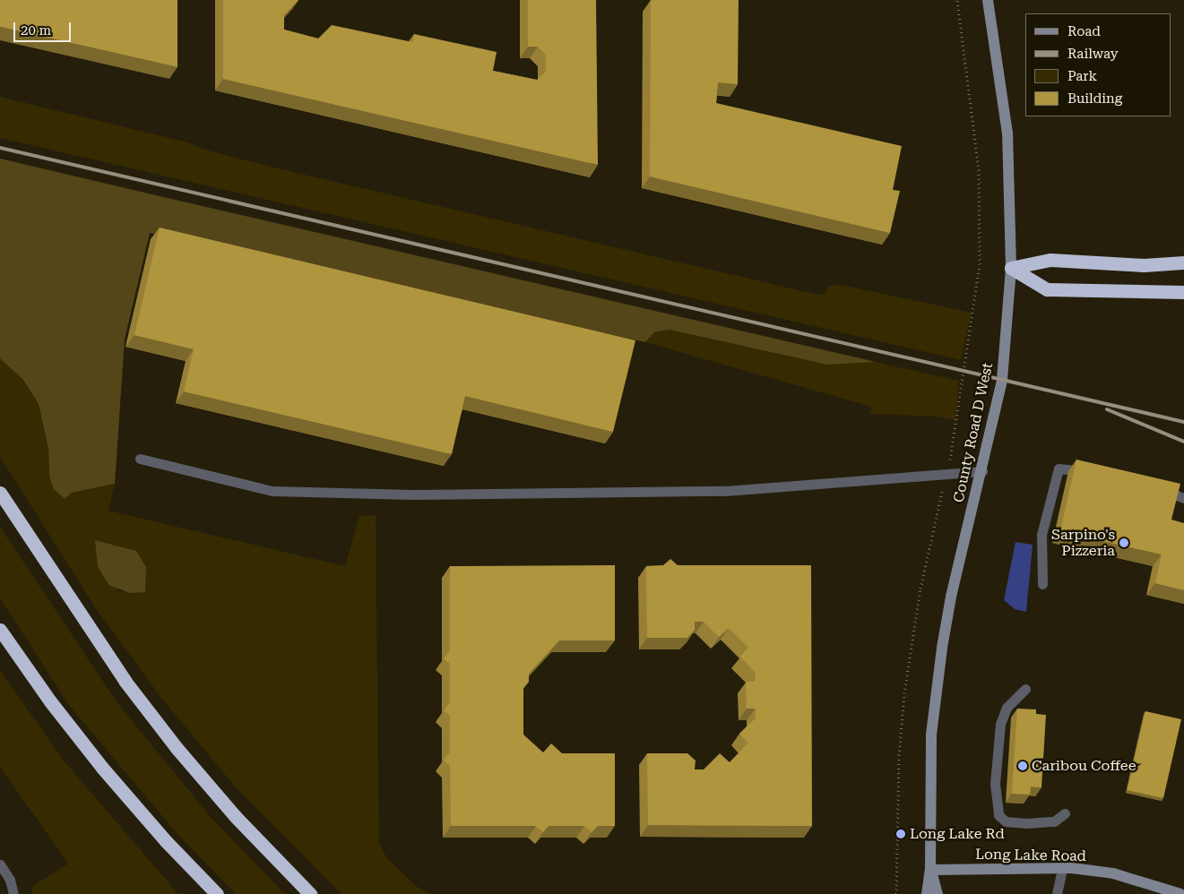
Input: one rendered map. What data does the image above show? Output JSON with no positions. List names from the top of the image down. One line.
{"streets":{"main road":["County Road D West","Long Lake Road"]},"crossings":[["County Road D West","Long Lake Road"]],"places":["Sarpino's Pizzeria","Caribou Coffee","Long Lake Rd"],"legend":["Road","Railway","Park","Building"],"scale_bar":"20 m"}
